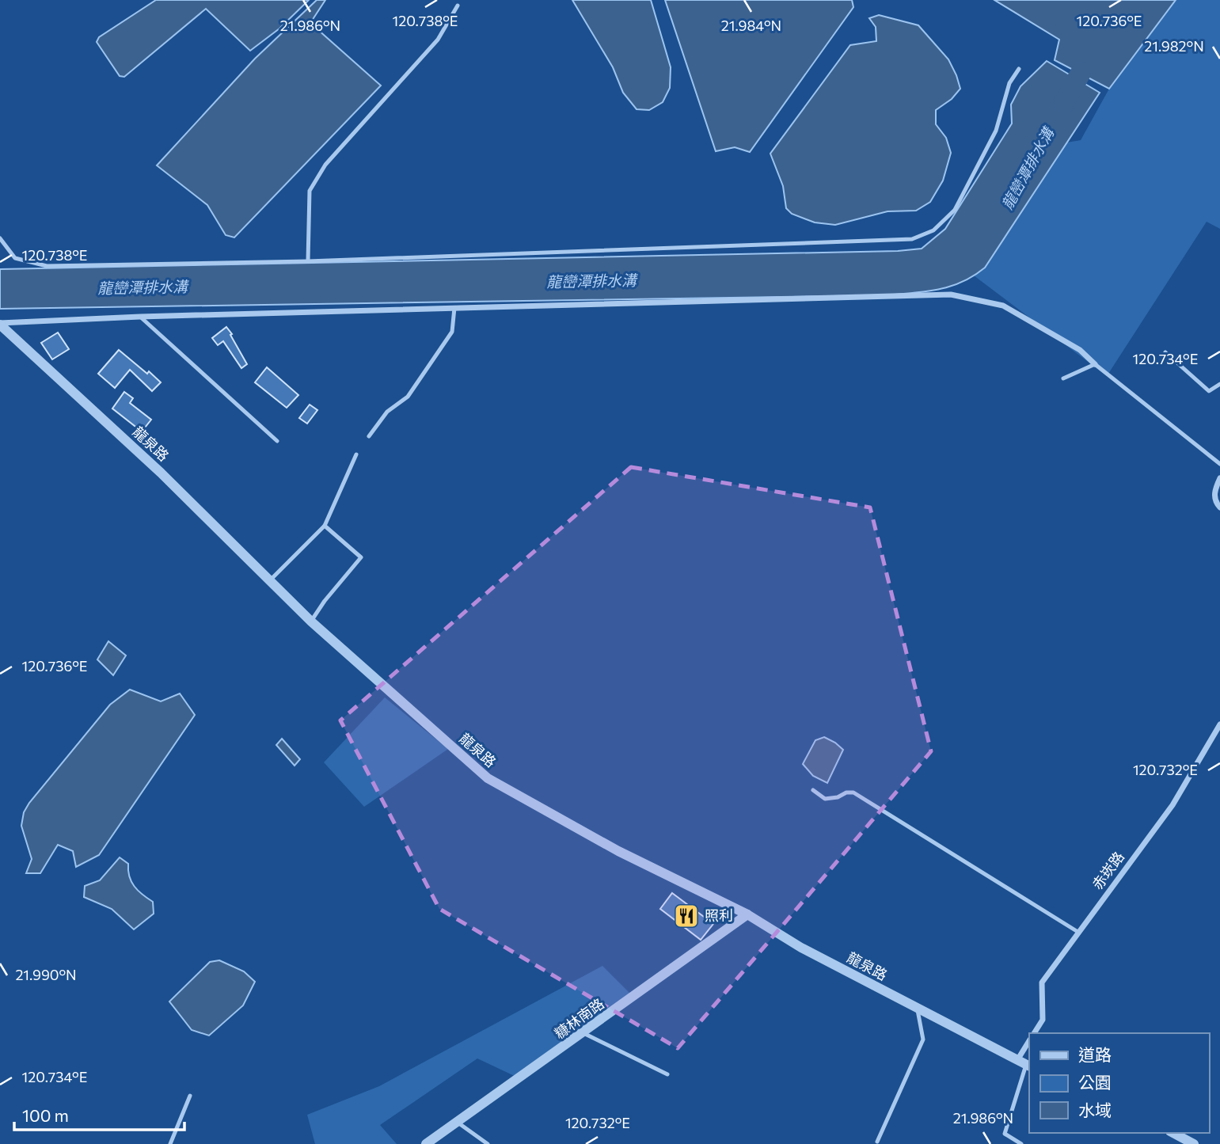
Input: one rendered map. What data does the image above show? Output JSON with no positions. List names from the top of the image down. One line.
{"streets":{"street":["龍泉路","赤崁路","糠林南路"]},"crossings":[["龍泉路","糠林南路"]],"water":["龍巒潭排水溝"],"places":{"restaurant":["照利"]},"legend":["道路","公園","水域"],"scale_bar":"100 m","coordinates":["120.738°E","120.736°E","21.986°N","21.984°N","21.982°N","120.734°E","120.732°E","21.990°N"]}
